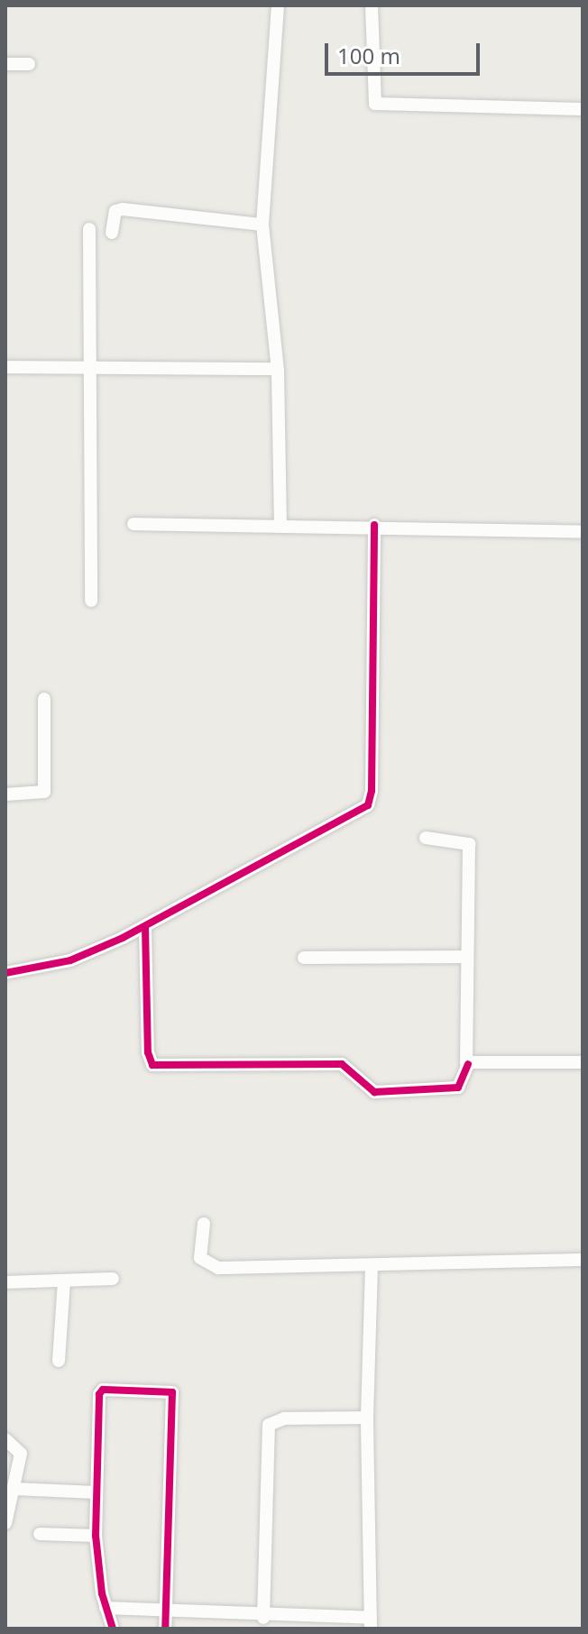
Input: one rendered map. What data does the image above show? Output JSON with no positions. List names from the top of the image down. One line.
{"scale_bar":"100 m"}
